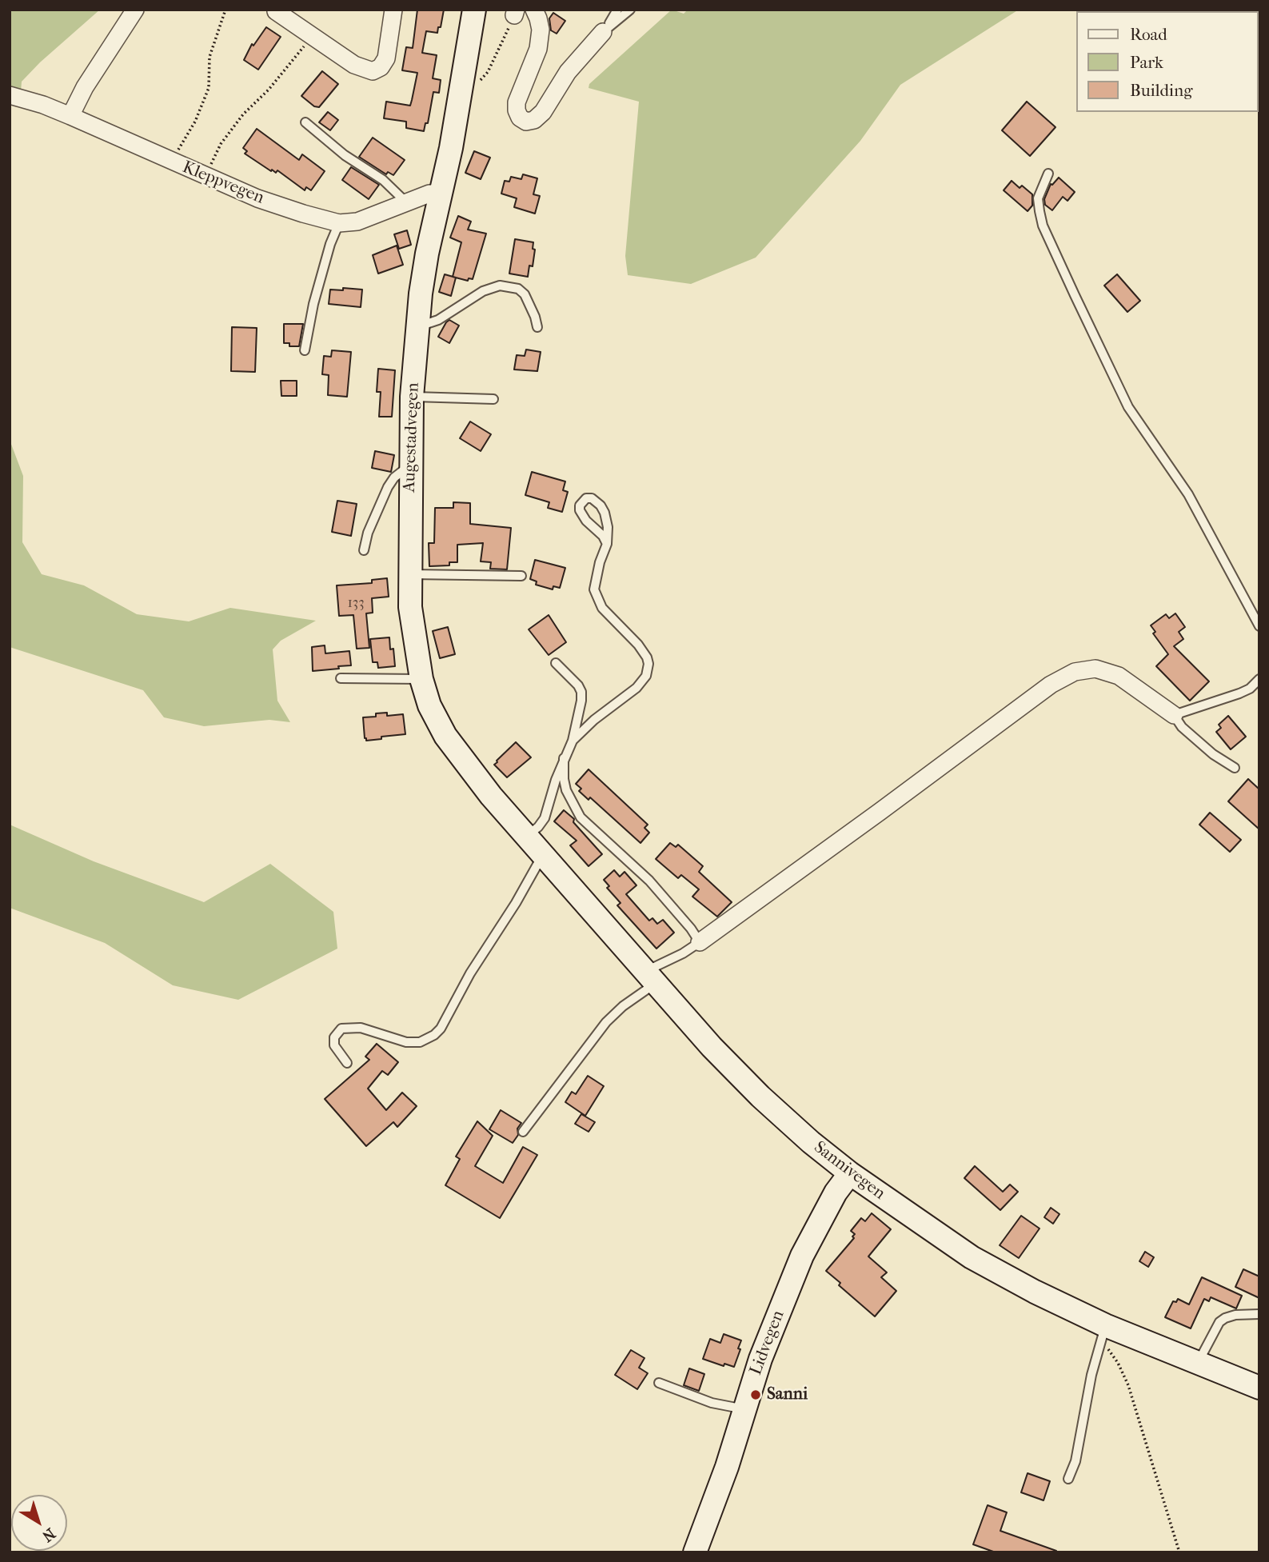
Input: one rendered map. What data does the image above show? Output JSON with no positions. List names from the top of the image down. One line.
{"streets":{"main road":["Augestadvegen","Sannivegen","Lidvegen"],"street":["Kleppvegen"]},"crossings":[["Kleppvegen","Augestadvegen"],["Augestadvegen","Sannivegen"],["Sannivegen","Lidvegen"]],"places":["Sanni"],"house_numbers":["133"],"legend":["Road","Park","Building"],"north":"bottom right"}
